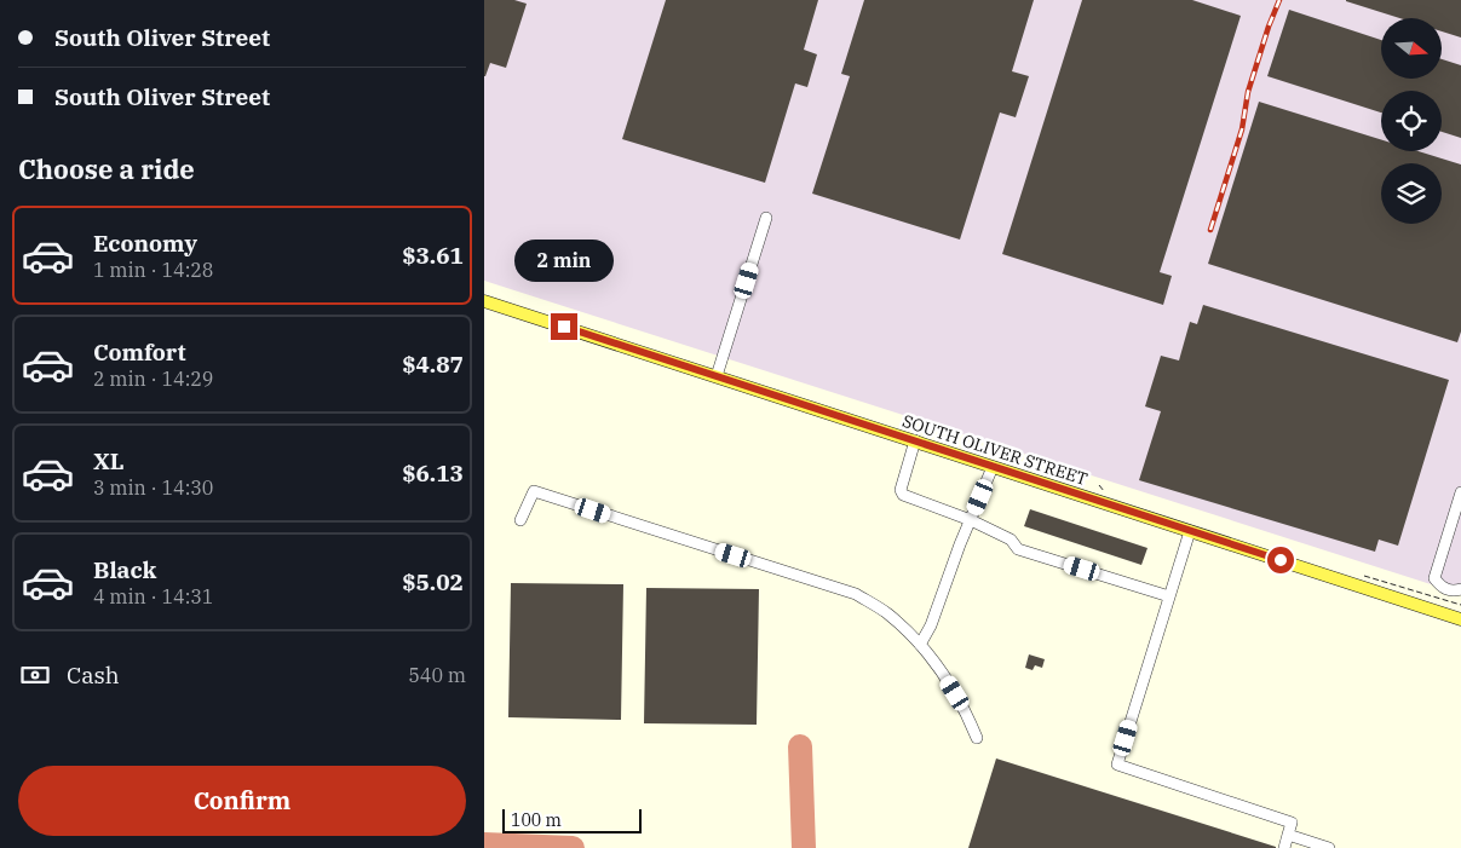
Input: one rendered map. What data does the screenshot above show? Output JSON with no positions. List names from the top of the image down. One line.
{"streets":{"main road":["SOUTH OLIVER STREET"]},"scale_bar":"100 m","north":"right","page":{"banner":["South Oliver Street","South Oliver Street"],"heading":"Choose a ride","list":[{"name":"Economy","note":"1 min · 14:28","value":"$3.61"},{"name":"Comfort","note":"2 min · 14:29","value":"$4.87"},{"name":"XL","note":"3 min · 14:30","value":"$6.13"},{"name":"Black","note":"4 min · 14:31","value":"$5.02"}],"bubble":"2 min","pay":["Cash","540 m"],"buttons":"Confirm","scale":"100 m"}}
